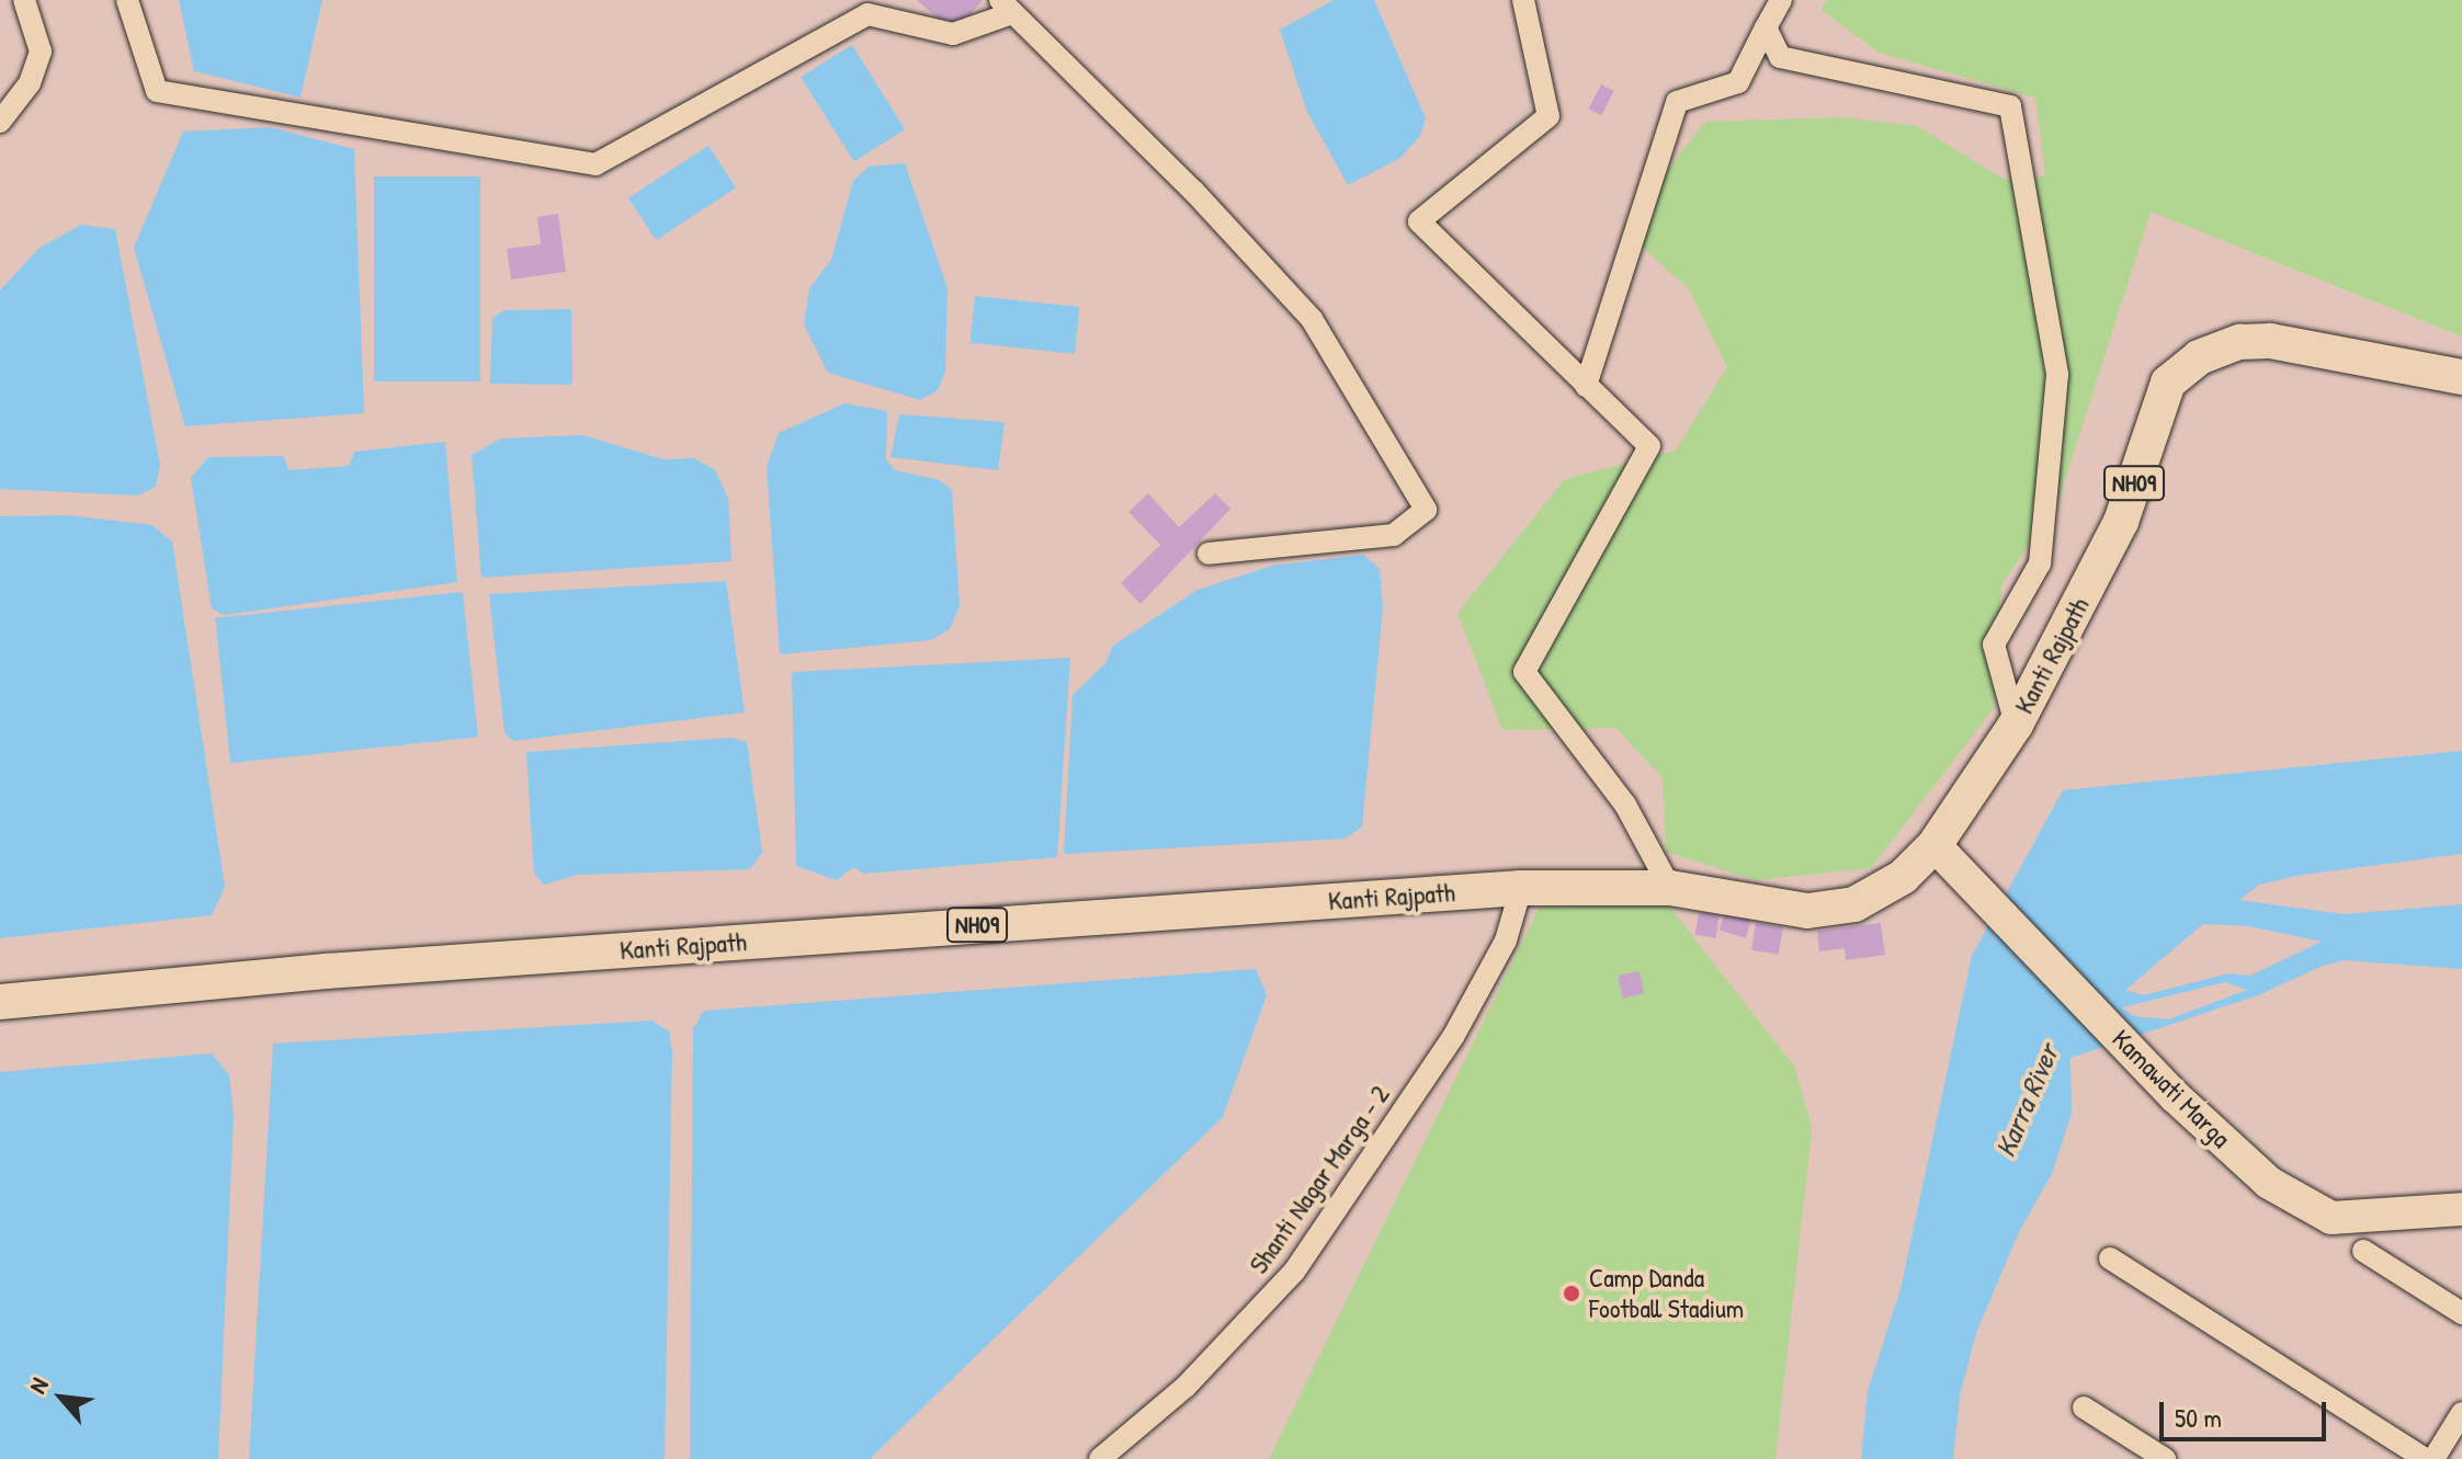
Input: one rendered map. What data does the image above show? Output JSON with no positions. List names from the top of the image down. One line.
{"streets":{"main road":["NH09","Kanti Rajpath","Kamawati Marga"],"street":["Shanti Nagar Marga - 2"]},"crossings":[["Kanti Rajpath","Kamawati Marga"],["Kanti Rajpath","Shanti Nagar Marga - 2"]],"water":["Karra River"],"places":["Camp Danda Football Stadium"],"scale_bar":"50 m","north":"top left"}
